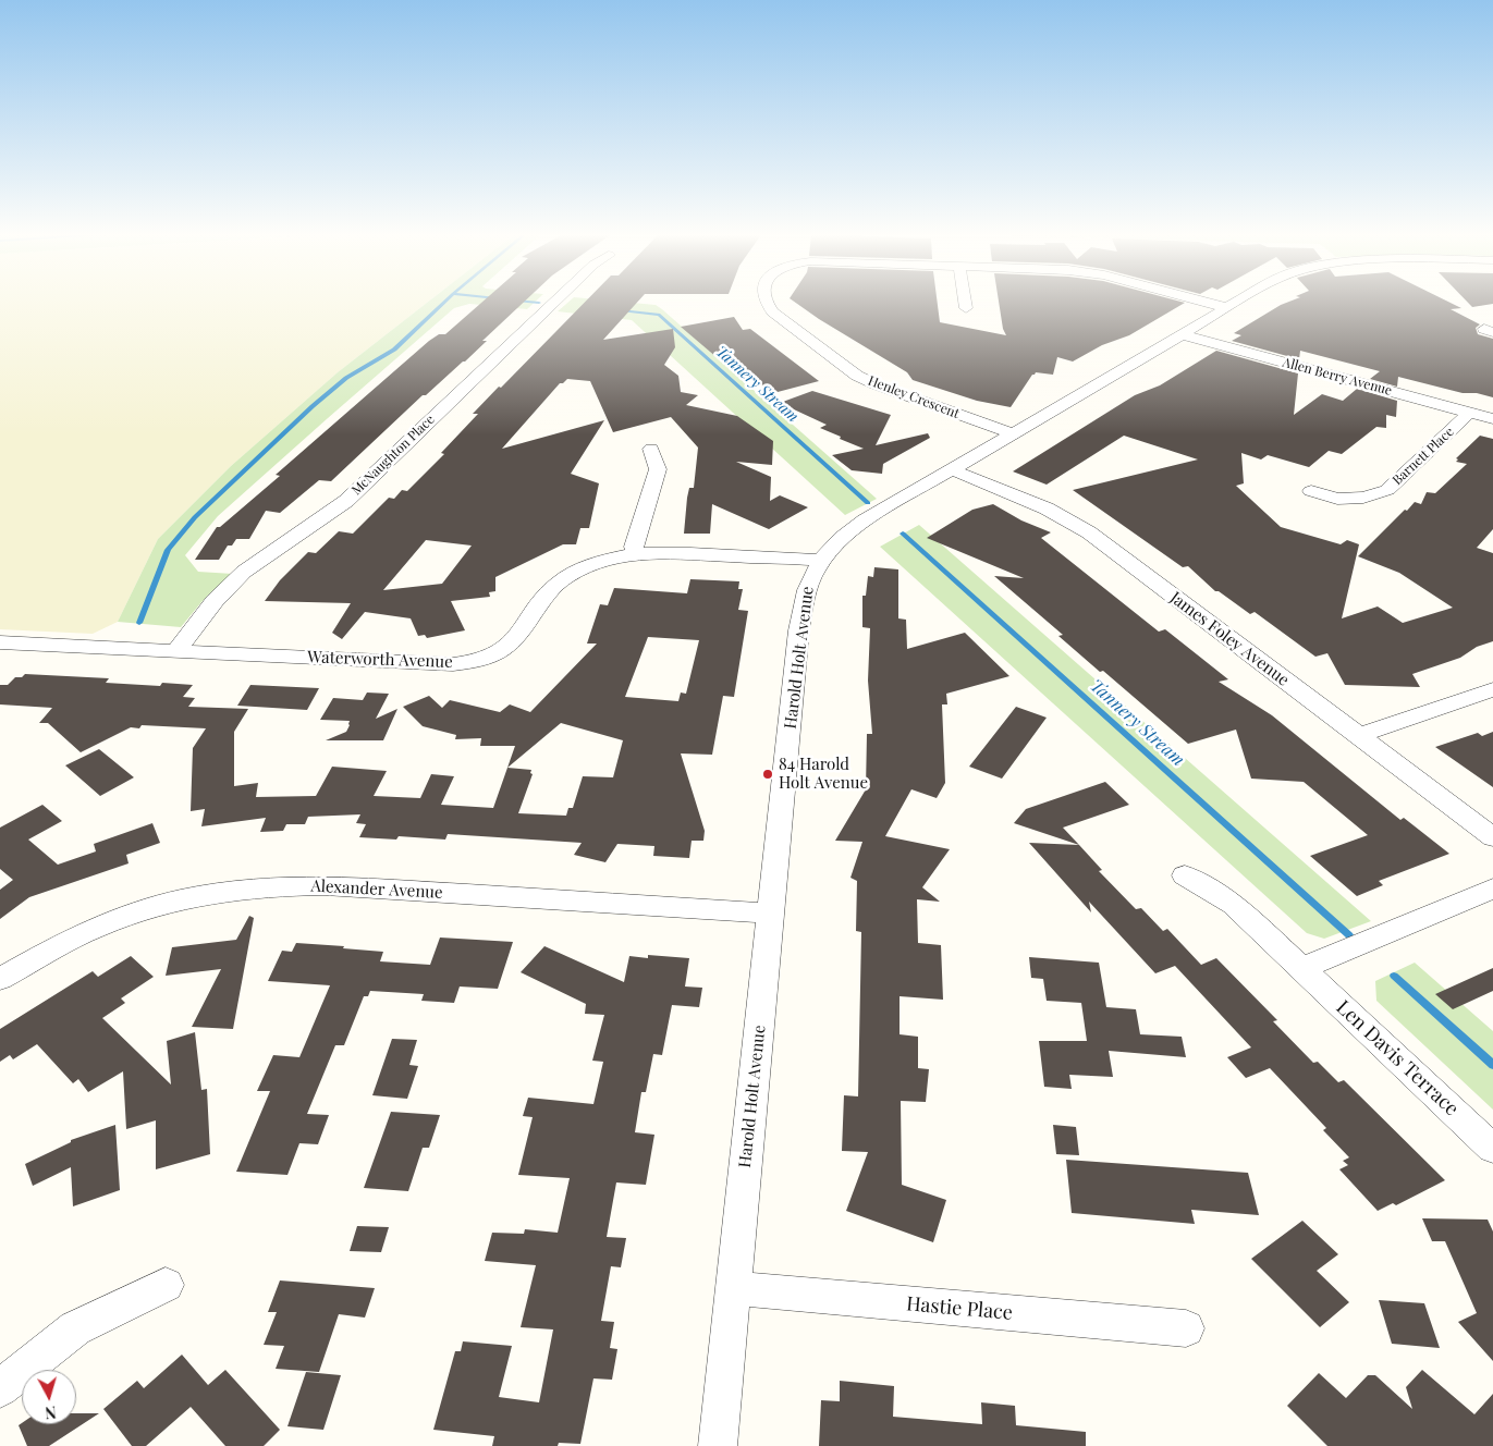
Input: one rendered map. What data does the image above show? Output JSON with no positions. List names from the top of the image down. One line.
{"streets":{"street":["Allen Berry Avenue","Henley Crescent","McNaughton Place","Barnett Place","James Foley Avenue","Harold Holt Avenue","Waterworth Avenue","Alexander Avenue","Len Davis Terrace","Hastie Place"]},"crossings":[["Allen Berry Avenue","Barnett Place"],["Allen Berry Avenue","Harold Holt Avenue"],["Henley Crescent","Harold Holt Avenue"],["McNaughton Place","Waterworth Avenue"],["James Foley Avenue","Harold Holt Avenue"],["Harold Holt Avenue","Waterworth Avenue"],["Harold Holt Avenue","Alexander Avenue"],["Harold Holt Avenue","Hastie Place"]],"water":["Tannery Stream"],"places":["84 Harold Holt Avenue"],"north":"bottom"}
